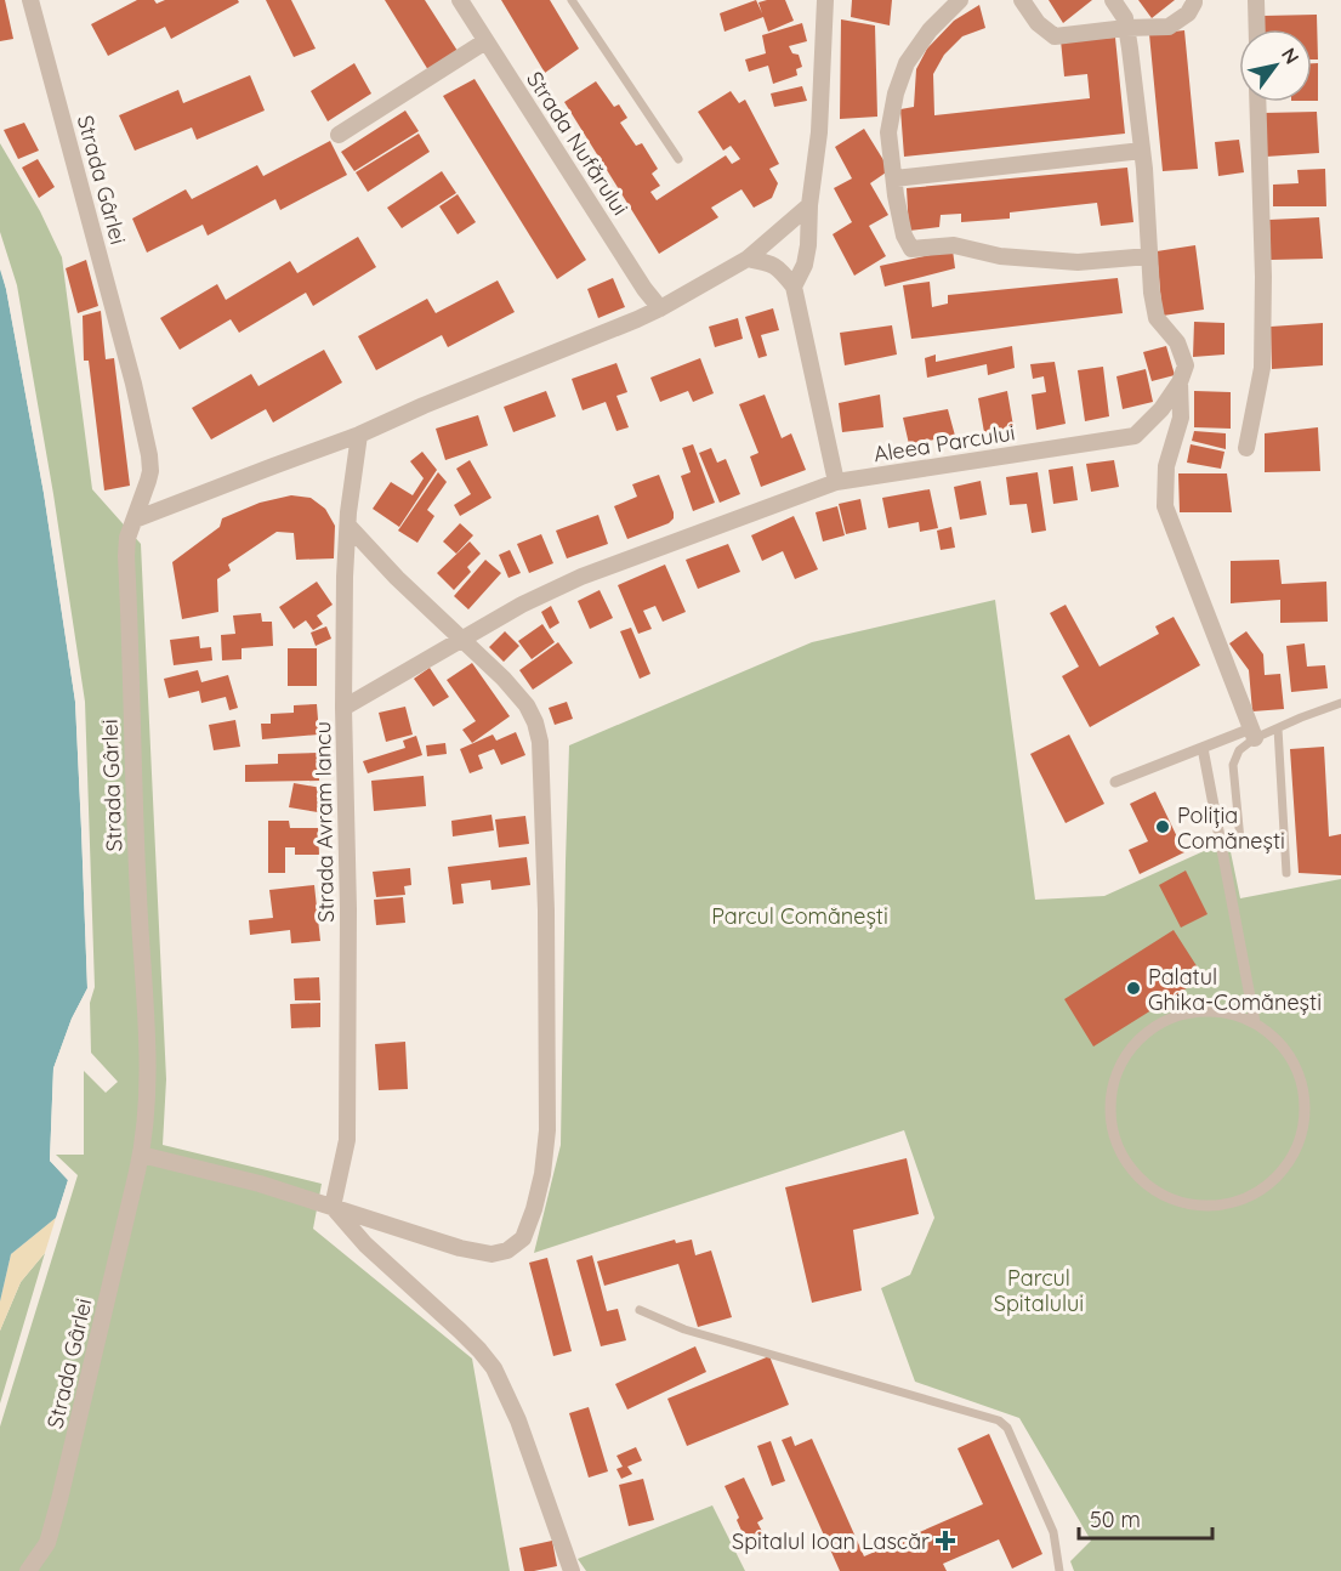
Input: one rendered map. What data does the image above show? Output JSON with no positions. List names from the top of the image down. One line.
{"streets":{"street":["Strada Nufărului","Strada Gârlei","Aleea Parcului","Strada Avram Iancu"]},"crossings":[["Aleea Parcului","Strada Avram Iancu"]],"parks":["Parcul Comănești","Parcul Spitalului"],"places":{"other":["Poliția Comănești","Palatul Ghika-Comănești"],"health":["Spitalul Ioan Lascăr"]},"scale_bar":"50 m","north":"top right"}
